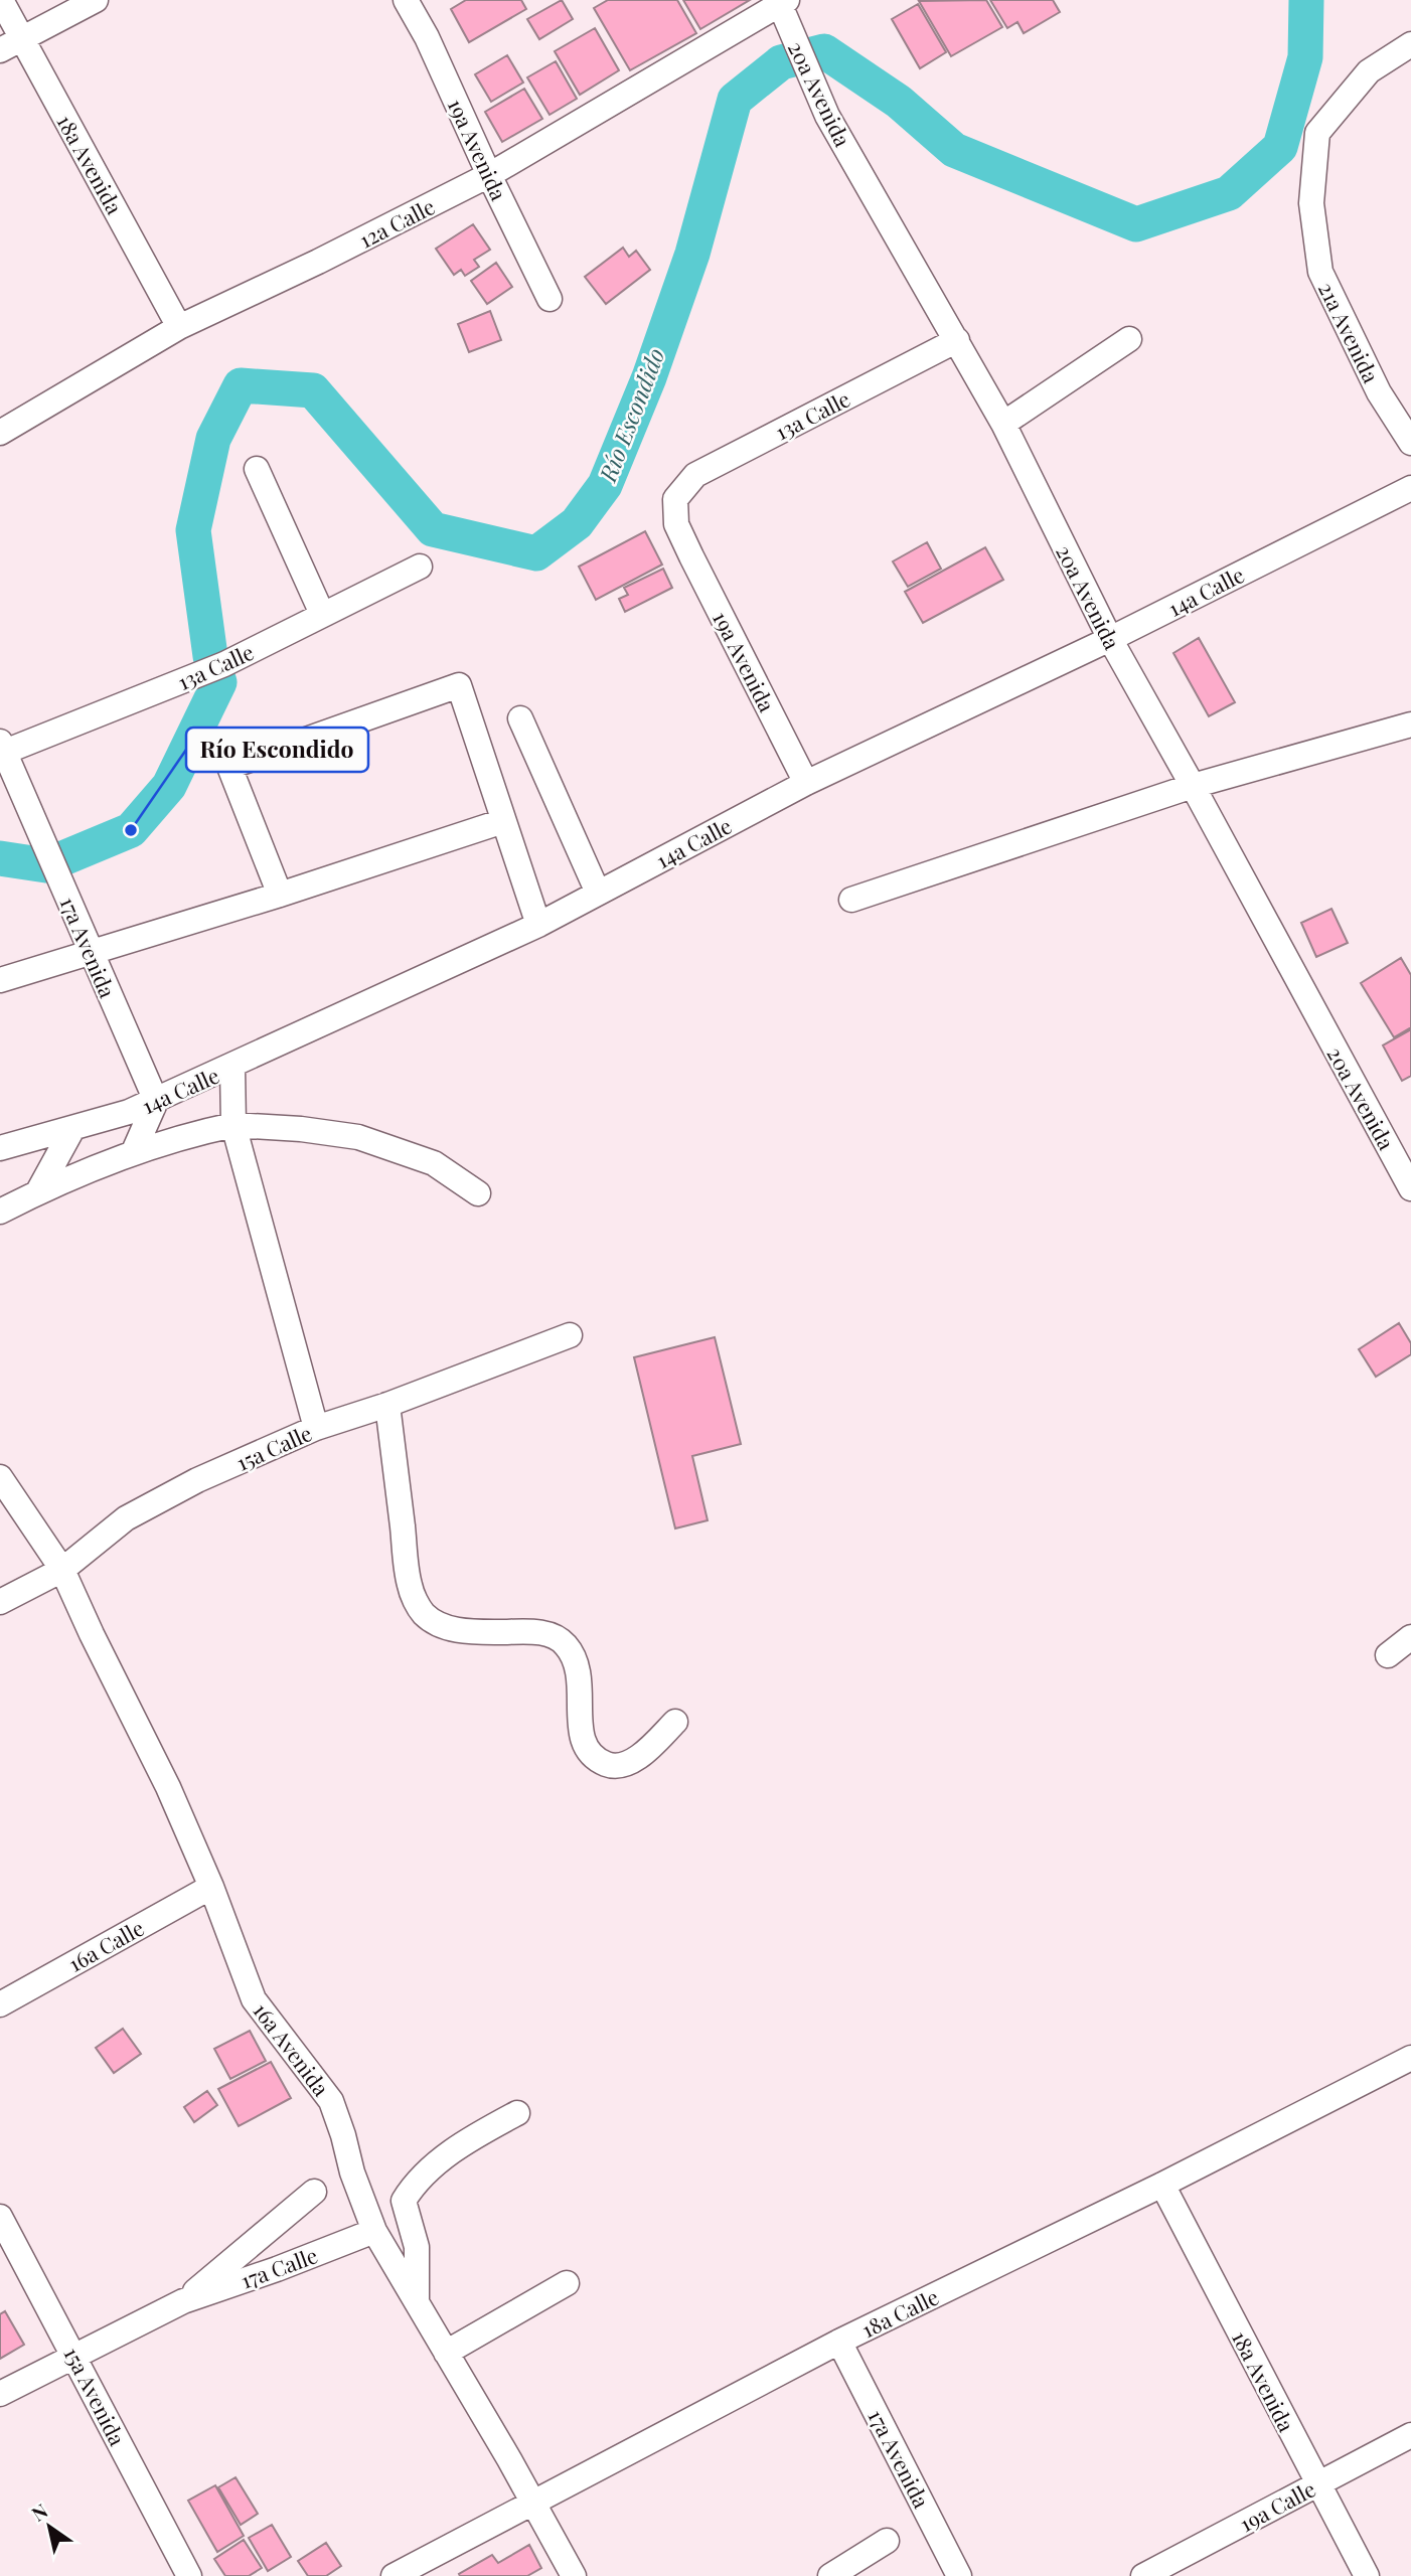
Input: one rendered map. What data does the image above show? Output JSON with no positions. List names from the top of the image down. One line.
{"streets":{"street":["20a Avenida","19a Avenida","18a Avenida","12a Calle","21a Avenida","13a Calle","14a Calle","17a Avenida","15a Calle","16a Calle","16a Avenida","17a Calle","18a Calle","15a Avenida","19a Calle"]},"crossings":[["20a Avenida","12a Calle"],["20a Avenida","13a Calle"],["20a Avenida","14a Calle"],["19a Avenida","12a Calle"],["19a Avenida","13a Calle"],["19a Avenida","14a Calle"],["18a Avenida","12a Calle"],["18a Avenida","18a Calle"],["18a Avenida","19a Calle"],["13a Calle","17a Avenida"],["14a Calle","17a Avenida"],["17a Avenida","18a Calle"],["15a Calle","16a Avenida"],["16a Calle","16a Avenida"],["16a Avenida","17a Calle"],["16a Avenida","18a Calle"],["17a Calle","15a Avenida"]],"water":["Río Escondido"],"places":["Río Escondido"],"north":"top left"}
